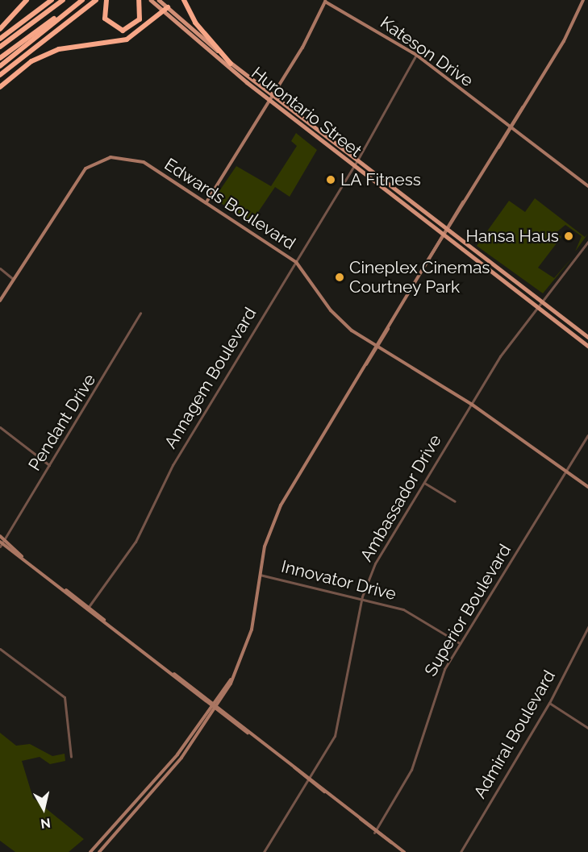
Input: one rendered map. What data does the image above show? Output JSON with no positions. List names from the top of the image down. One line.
{"streets":{"main road":["Kateson Drive","Hurontario Street","Edwards Boulevard"],"street":["Annagem Boulevard","Pendant Drive","Ambassador Drive","Innovator Drive","Superior Boulevard","Admiral Boulevard"]},"crossings":[["Kateson Drive","Annagem Boulevard"],["Hurontario Street","Annagem Boulevard"],["Hurontario Street","Ambassador Drive"],["Edwards Boulevard","Annagem Boulevard"],["Edwards Boulevard","Ambassador Drive"],["Edwards Boulevard","Superior Boulevard"],["Ambassador Drive","Innovator Drive"],["Innovator Drive","Superior Boulevard"]],"places":["LA Fitness","Hansa Haus","Cineplex Cinemas Courtney Park"],"north":"bottom"}
